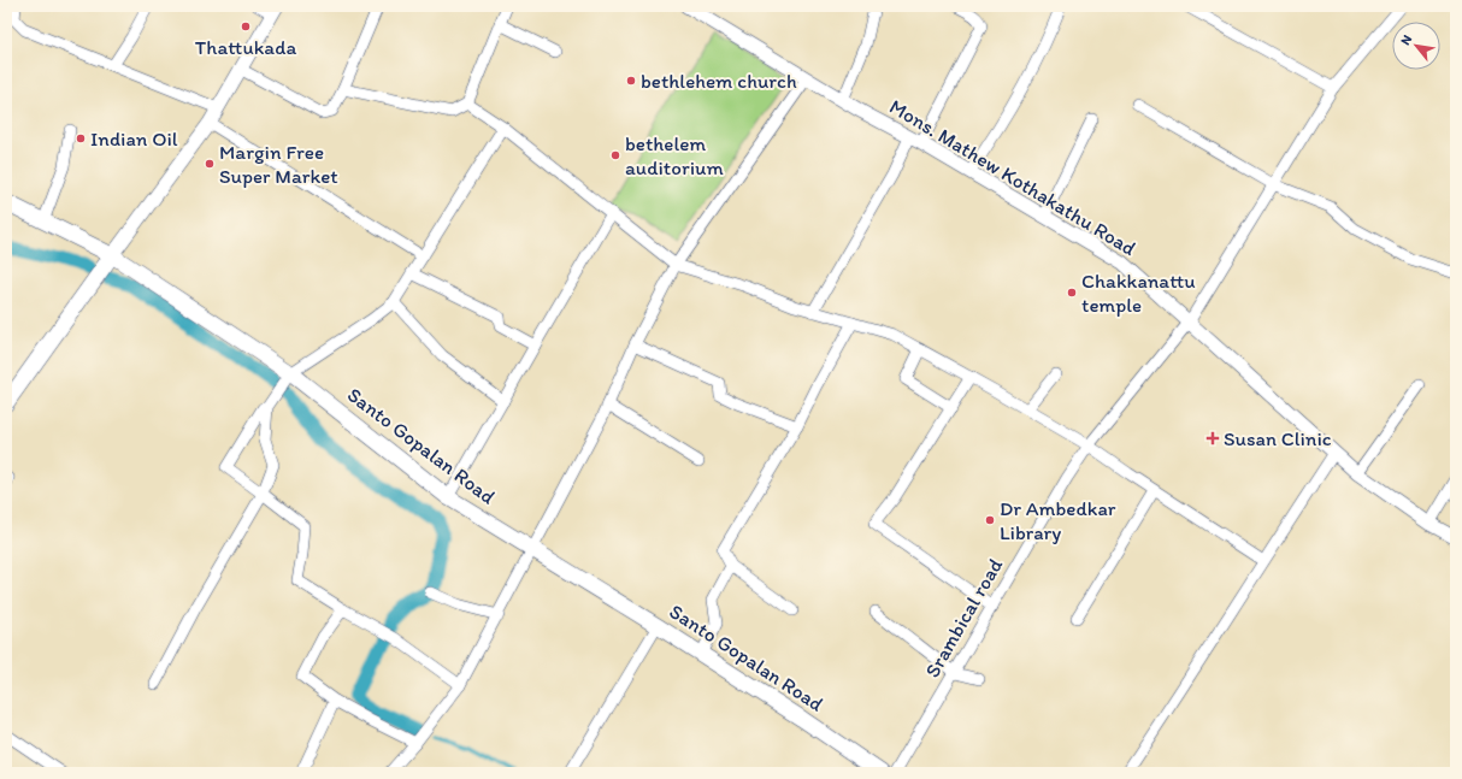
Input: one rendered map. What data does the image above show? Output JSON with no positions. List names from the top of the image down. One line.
{"streets":{"main road":["Santo Gopalan Road"],"street":["Mons. Mathew Kothakathu Road","Srambical road"]},"crossings":[["Mons. Mathew Kothakathu Road","Srambical road"]],"places":{"other":["Thattukada","bethlehem church","Indian Oil","bethelem auditorium","Margin Free Super Market","Chakkanattu temple","Dr Ambedkar Library"],"health":["Susan Clinic"]},"north":"top left"}
